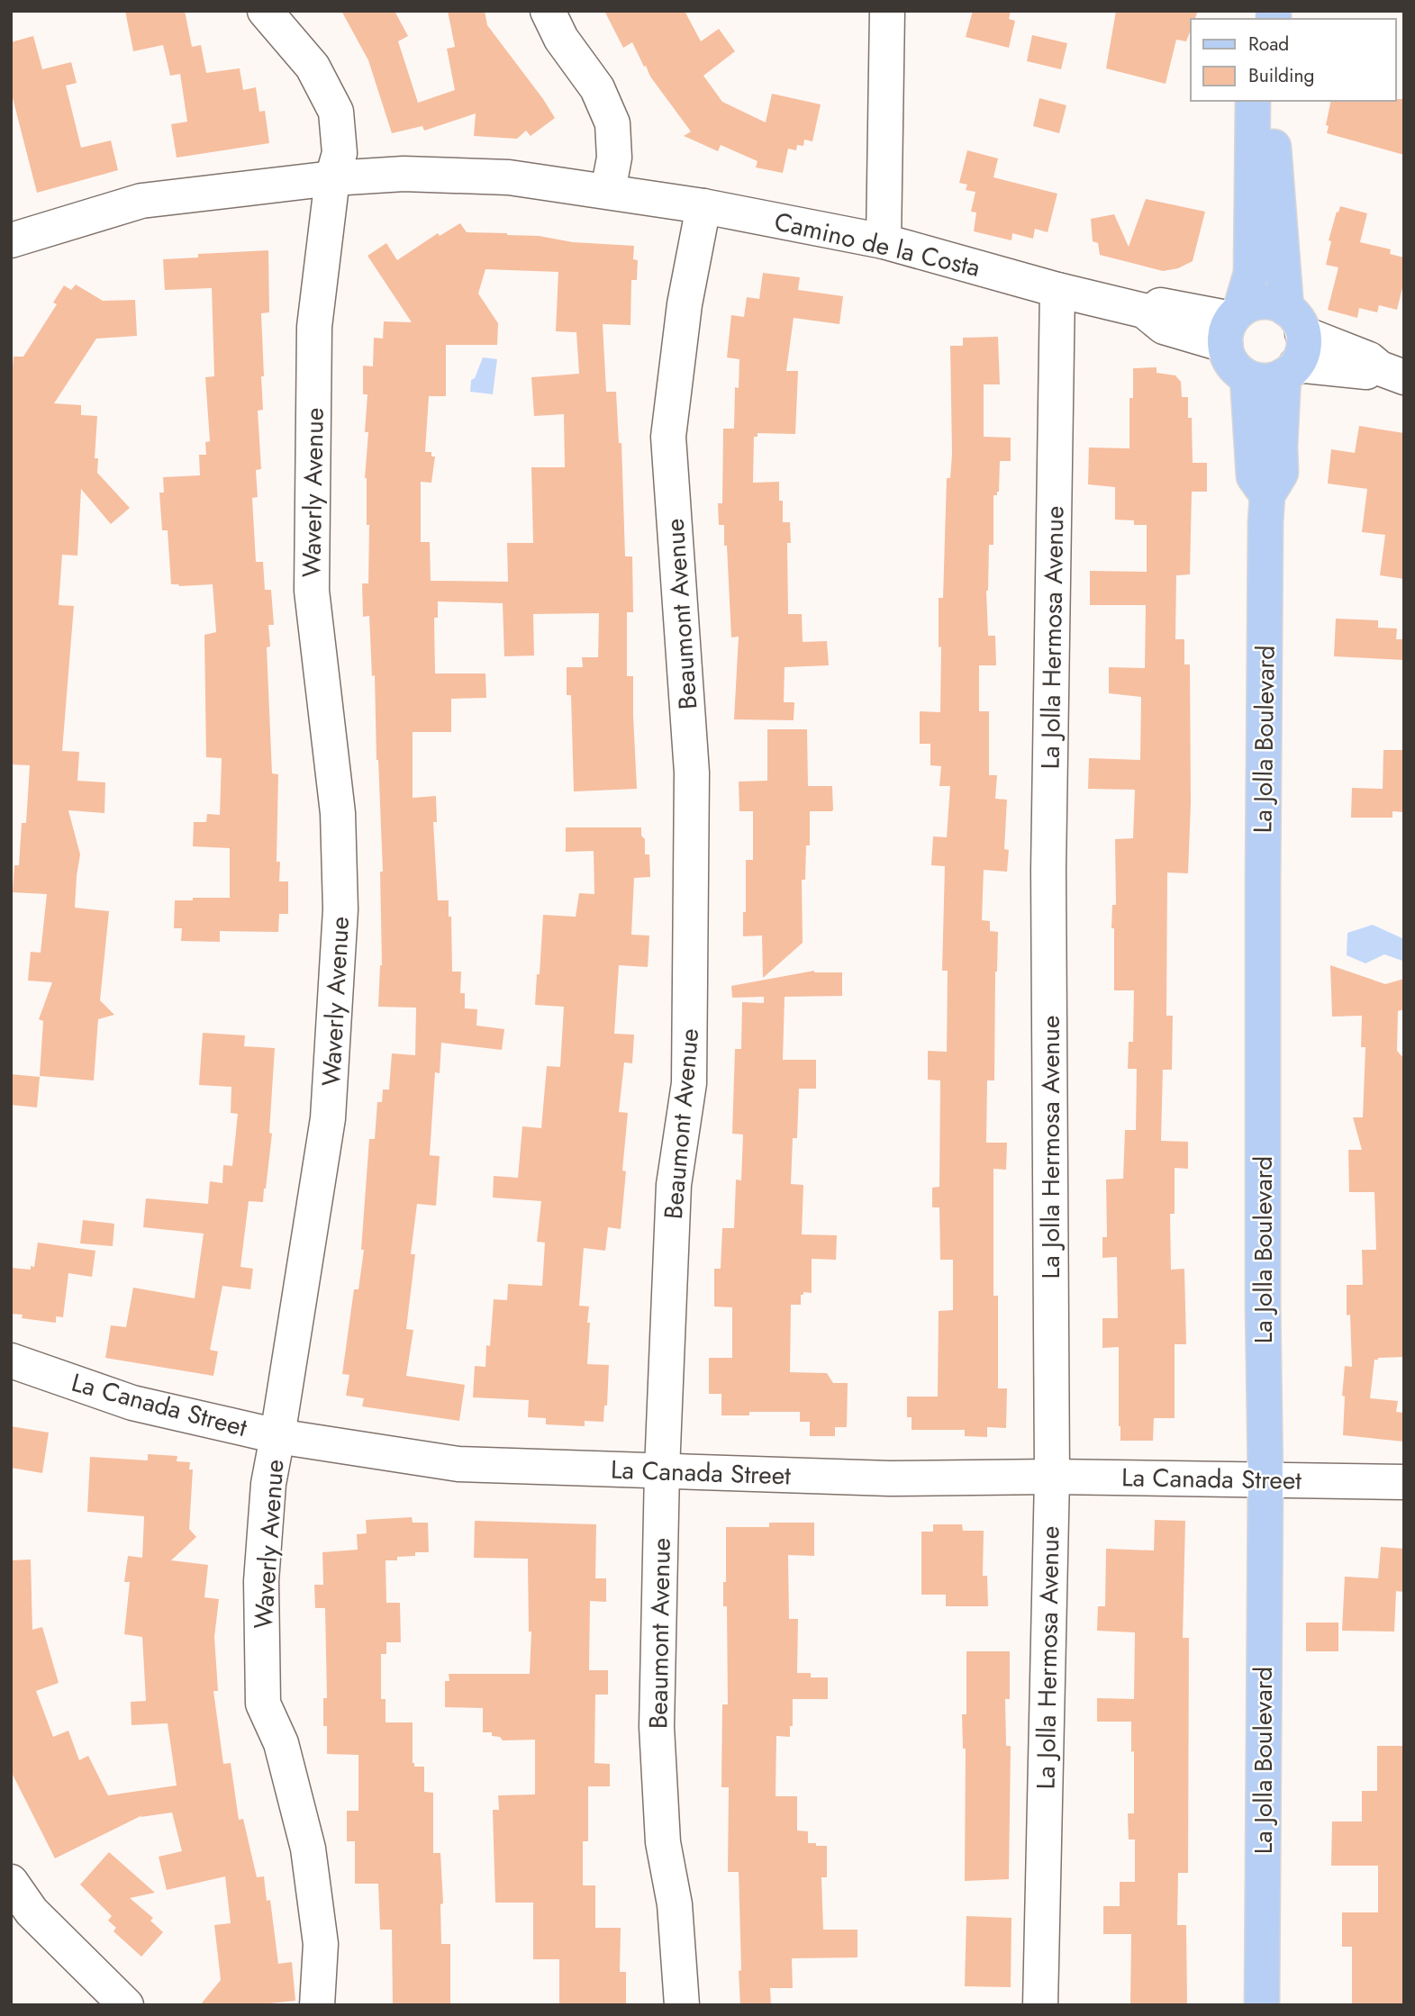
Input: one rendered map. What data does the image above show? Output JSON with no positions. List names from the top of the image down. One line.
{"streets":{"main road":["La Jolla Boulevard"],"street":["Camino de la Costa","Waverly Avenue","Beaumont Avenue","La Jolla Hermosa Avenue","La Canada Street"]},"crossings":[["Camino de la Costa","Waverly Avenue"],["Camino de la Costa","Beaumont Avenue"],["Camino de la Costa","La Jolla Hermosa Avenue"],["Camino de la Costa","La Jolla Boulevard"],["Waverly Avenue","La Canada Street"],["Beaumont Avenue","La Canada Street"],["La Jolla Hermosa Avenue","La Canada Street"],["La Jolla Boulevard","La Canada Street"]],"legend":["Road","Building"]}
